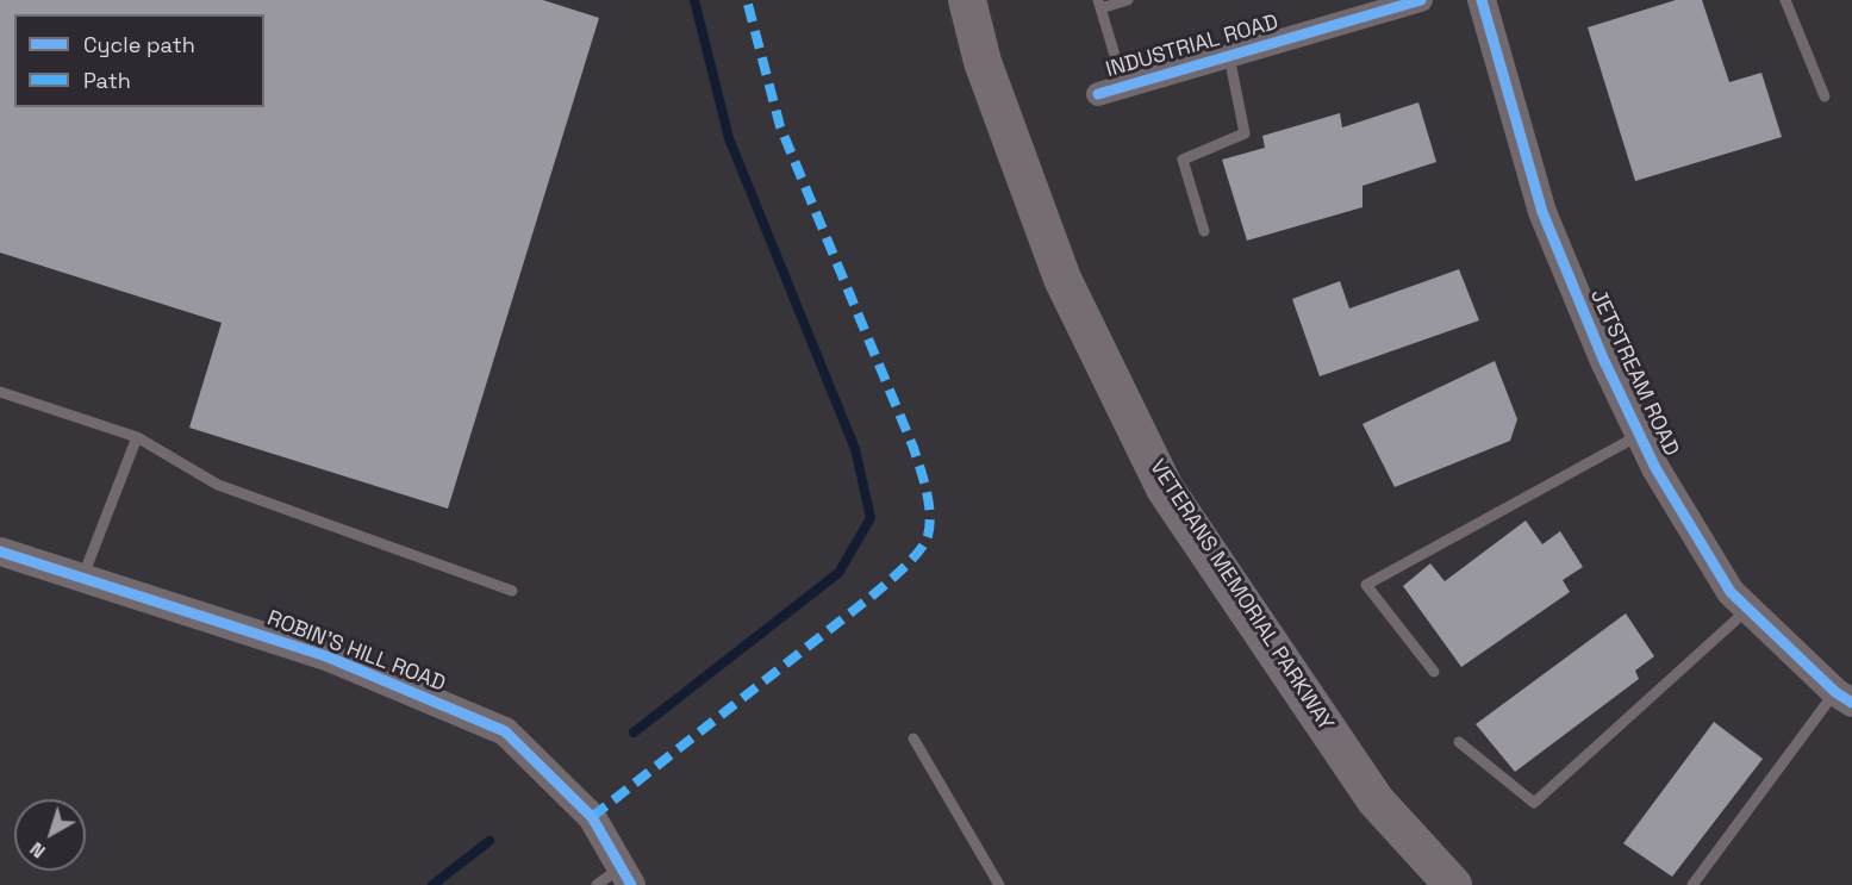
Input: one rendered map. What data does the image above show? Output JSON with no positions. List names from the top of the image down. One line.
{"streets":{"highway":["VETERANS MEMORIAL PARKWAY"],"street":["INDUSTRIAL ROAD","JETSTREAM ROAD","ROBIN'S HILL ROAD"]},"legend":["Cycle path","Path"],"north":"bottom left"}
